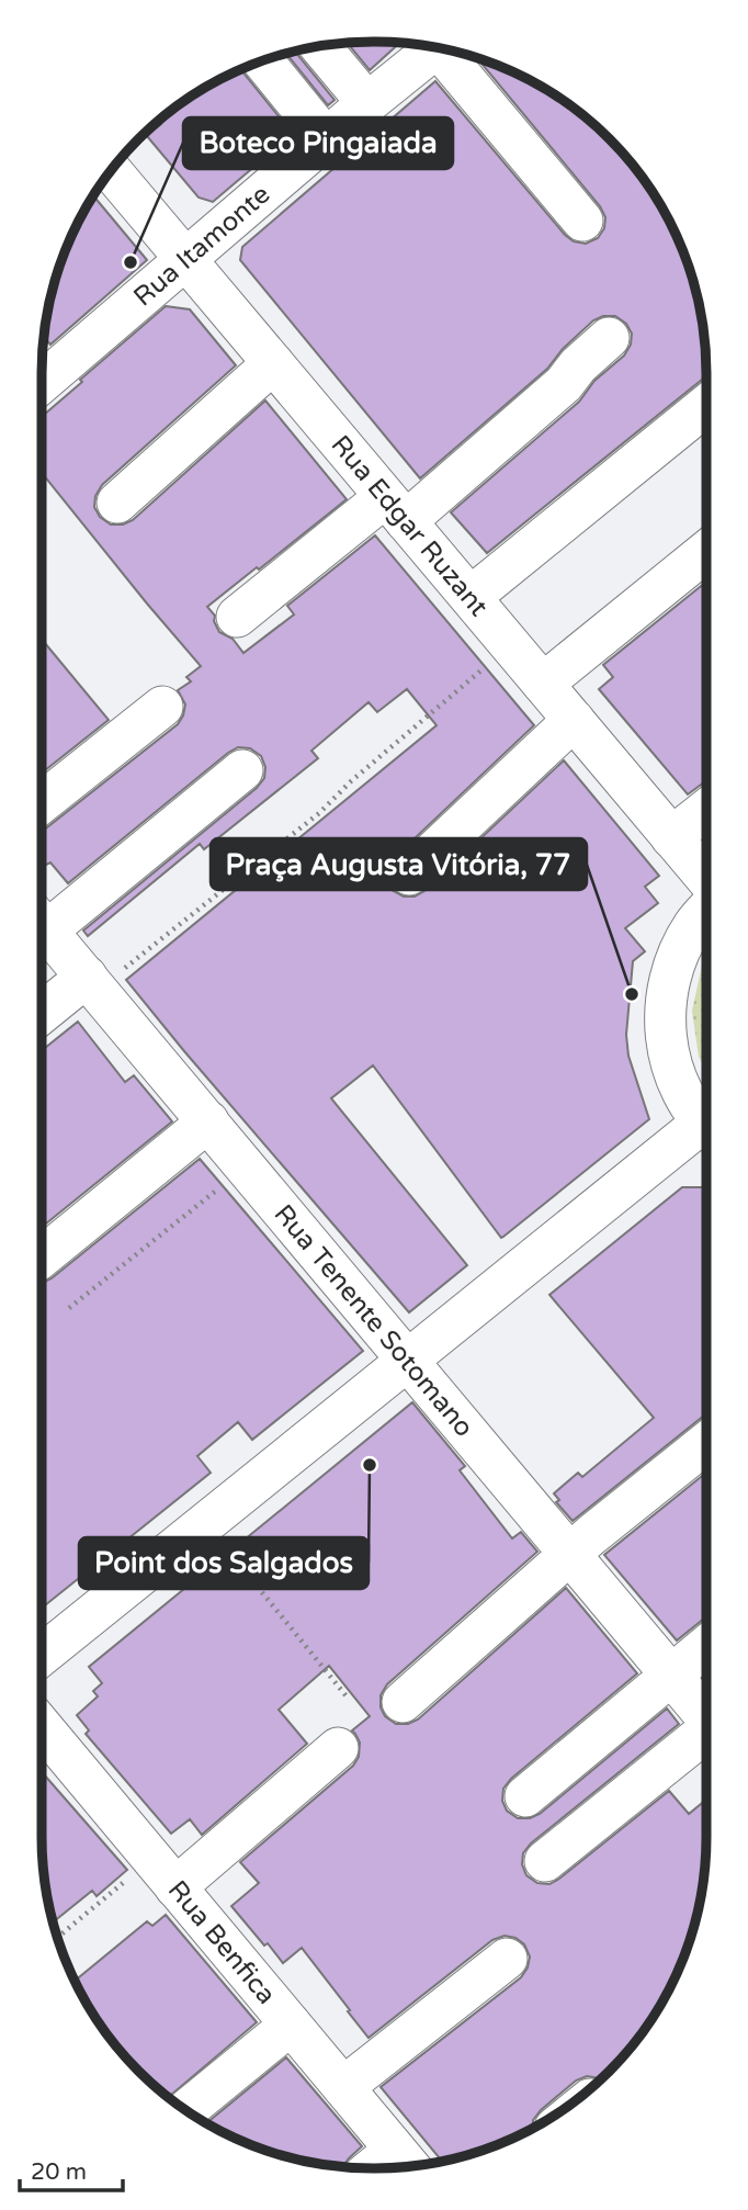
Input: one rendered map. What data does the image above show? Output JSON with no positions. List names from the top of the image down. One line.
{"streets":{"street":["Rua Itamonte","Rua Edgar Ruzant","Rua Tenente Sotomano","Rua Benfica"]},"crossings":[["Rua Itamonte","Rua Edgar Ruzant"]],"places":["Boteco Pingaiada","Praça Augusta Vitória, 77","Point dos Salgados"],"scale_bar":"20 m"}
